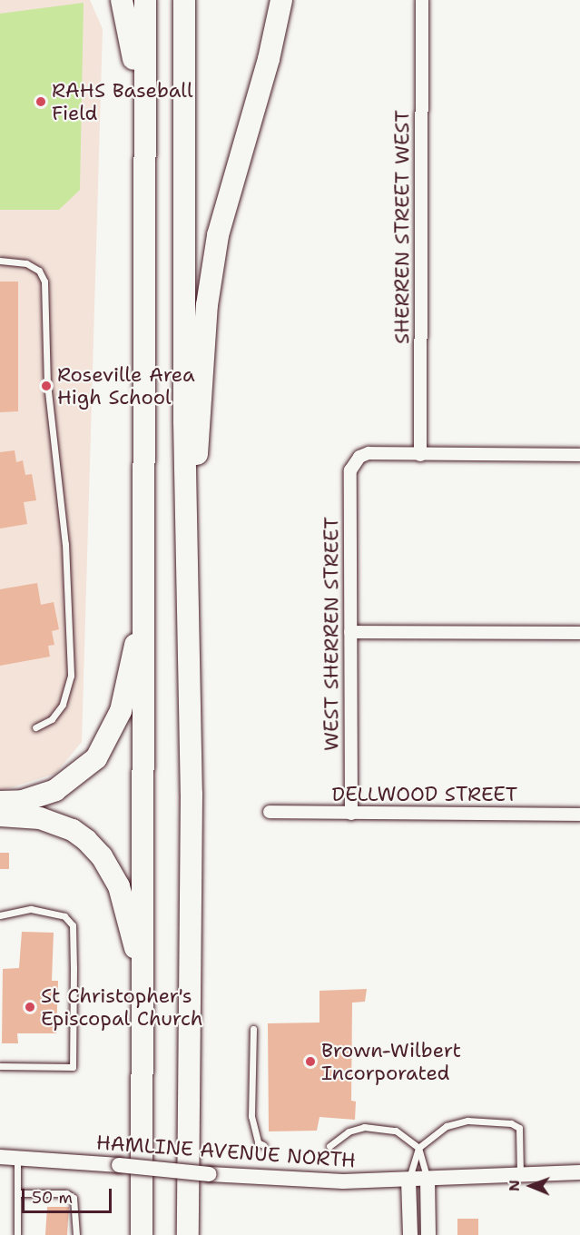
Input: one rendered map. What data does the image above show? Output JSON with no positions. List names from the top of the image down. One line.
{"streets":{"street":["SHERREN STREET WEST","WEST SHERREN STREET","DELLWOOD STREET","HAMLINE AVENUE NORTH"]},"crossings":[["SHERREN STREET WEST","WEST SHERREN STREET"],["WEST SHERREN STREET","DELLWOOD STREET"]],"places":["RAHS Baseball Field","Roseville Area High School","St Christopher's Episcopal Church","Brown-Wilbert Incorporated"],"scale_bar":"50 m","north":"left"}
